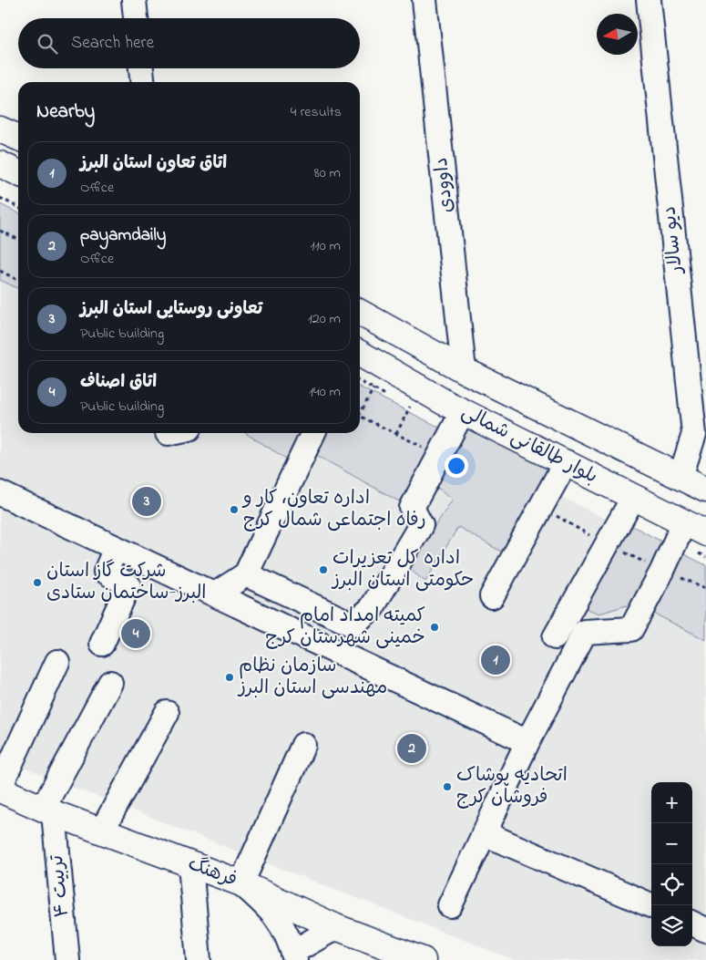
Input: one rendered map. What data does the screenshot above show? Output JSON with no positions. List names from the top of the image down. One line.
{"streets":{"main road":["بلوار طالقانی شمالی","فرهنگ"],"street":["داوودی","دیو سالار","تربیت ۴"]},"crossings":[["داوودی","بلوار طالقانی شمالی"],["دیو سالار","بلوار طالقانی شمالی"],["فرهنگ","تربیت ۴"]],"places":["اداره تعاون، کار و رفاه اجتماعی شمال کرج","اداره کل تعزیرات حکومتی استان البرز","شرکت گاز استان البرز-ساختمان ستادی","کمیته امداد امام خمینی شهرستان کرج","سازمان نظام مهندسی استان البرز","اتحادیه پوشاک فروشان کرج"],"north":"left","page":{"search":"Search here","heading":["Nearby","4 results"],"list":[{"mark":"1","name":"اتاق تعاون استان البرز","note":"Office","value":"80 m"},{"mark":"2","name":"payamdaily","note":"Office","value":"110 m"},{"mark":"3","name":"تعاونی روستایی استان البرز","note":"Public building","value":"120 m"},{"mark":"4","name":"اتاق اصناف","note":"Public building","value":"140 m"}],"pins":["3","4","1","2"],"map_buttons":["+","−"]}}
